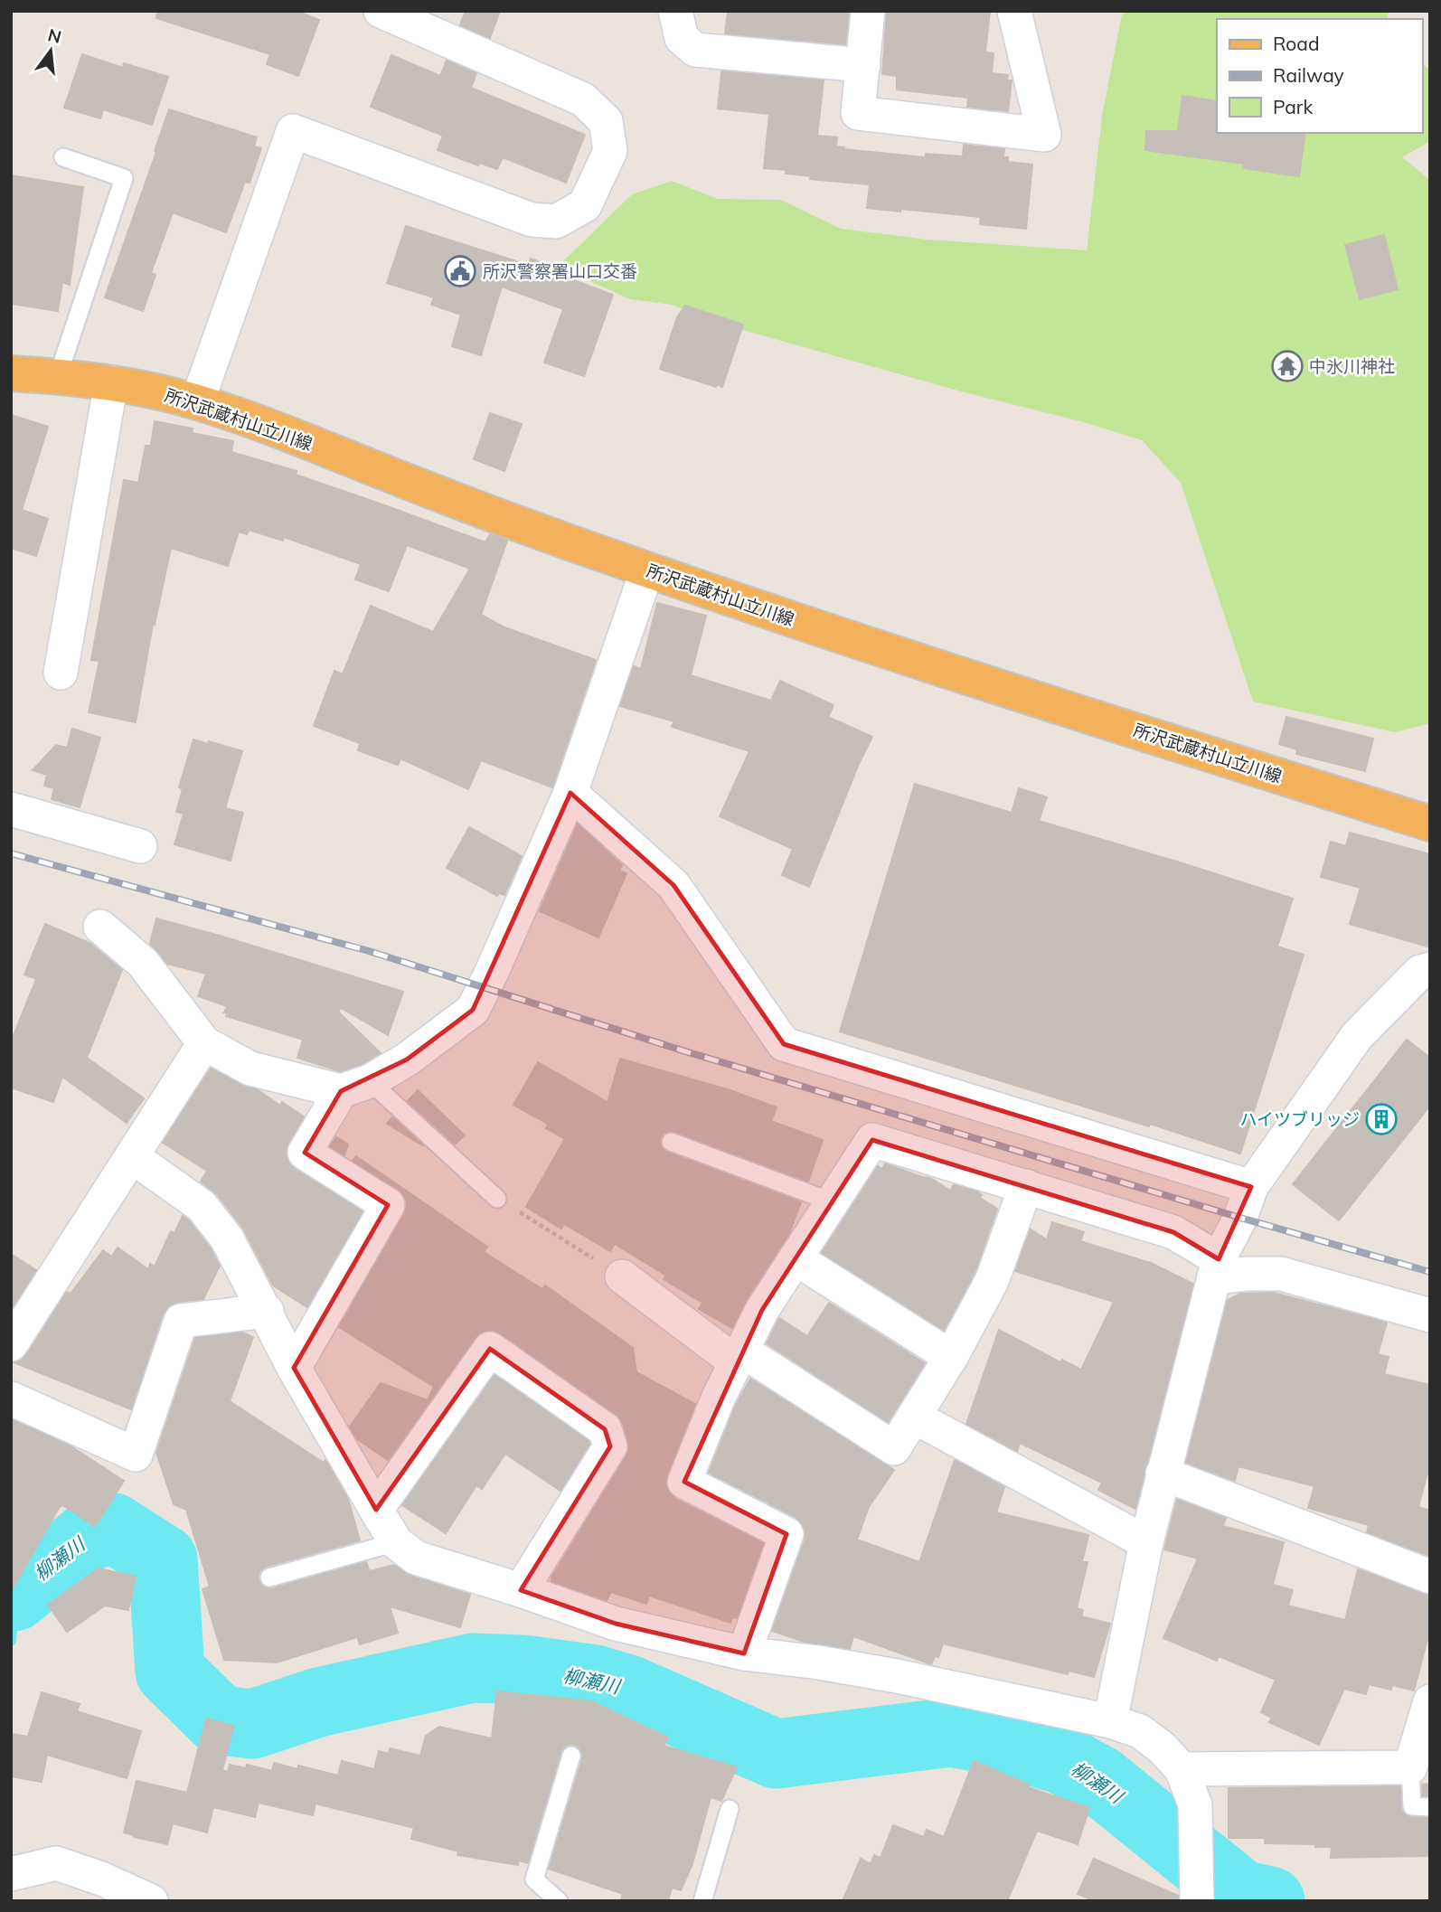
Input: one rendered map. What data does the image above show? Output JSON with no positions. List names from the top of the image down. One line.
{"streets":{"main road":["所沢武蔵村山立川線"]},"water":["柳瀬川"],"places":{"public building":["所沢警察署山口交番"],"temple":["中氷川神社"],"building":["ハイツブリッジ"]},"legend":["Road","Railway","Park"],"north":"top"}
